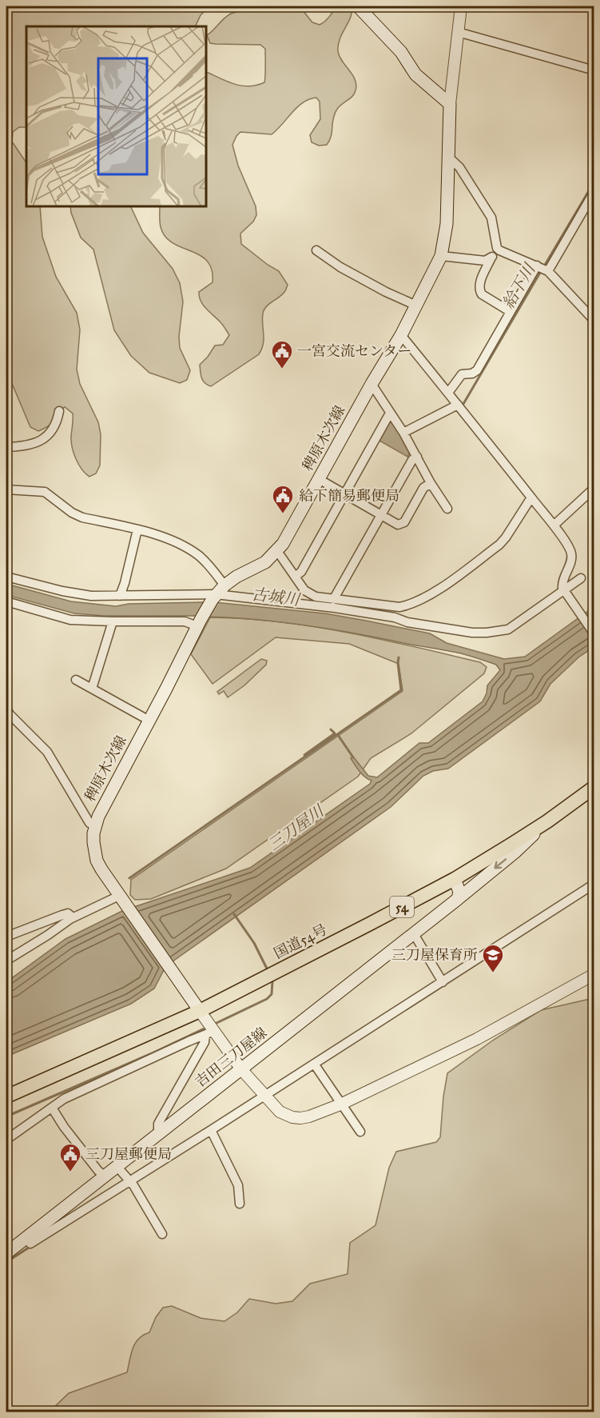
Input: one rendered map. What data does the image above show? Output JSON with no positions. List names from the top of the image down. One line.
{"streets":{"highway":["54","国道54号"],"main road":["稗原木次線","吉田三刀屋線"]},"crossings":[["稗原木次線","国道54号"],["国道54号","吉田三刀屋線"]],"water":["給下川","古城川","三刀屋川"],"places":{"public building":["一宮交流センター","給下簡易郵便局","三刀屋郵便局"],"school or university":["三刀屋保育所"]}}
